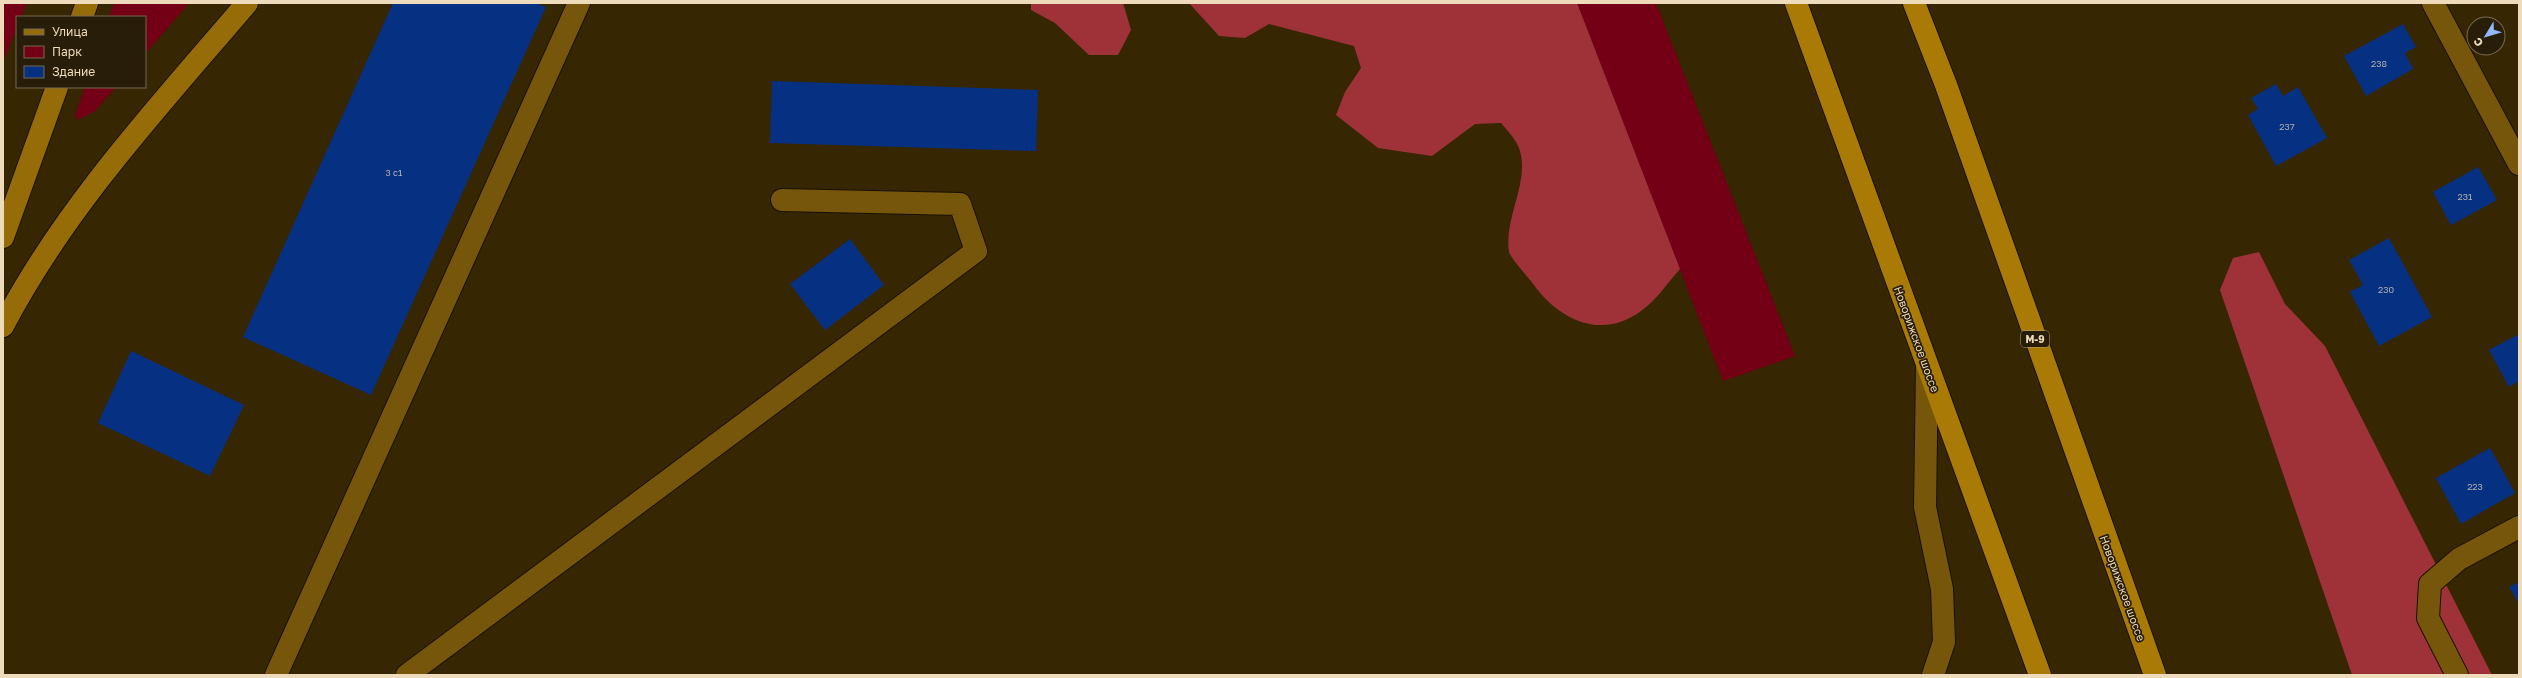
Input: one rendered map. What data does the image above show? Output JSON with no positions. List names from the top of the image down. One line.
{"streets":{"highway":["Новорижское шоссе","М-9"]},"house_numbers":["238","237","3 с1","231","230","223"],"legend":["Улица","Парк","Здание"],"north":"bottom left"}
